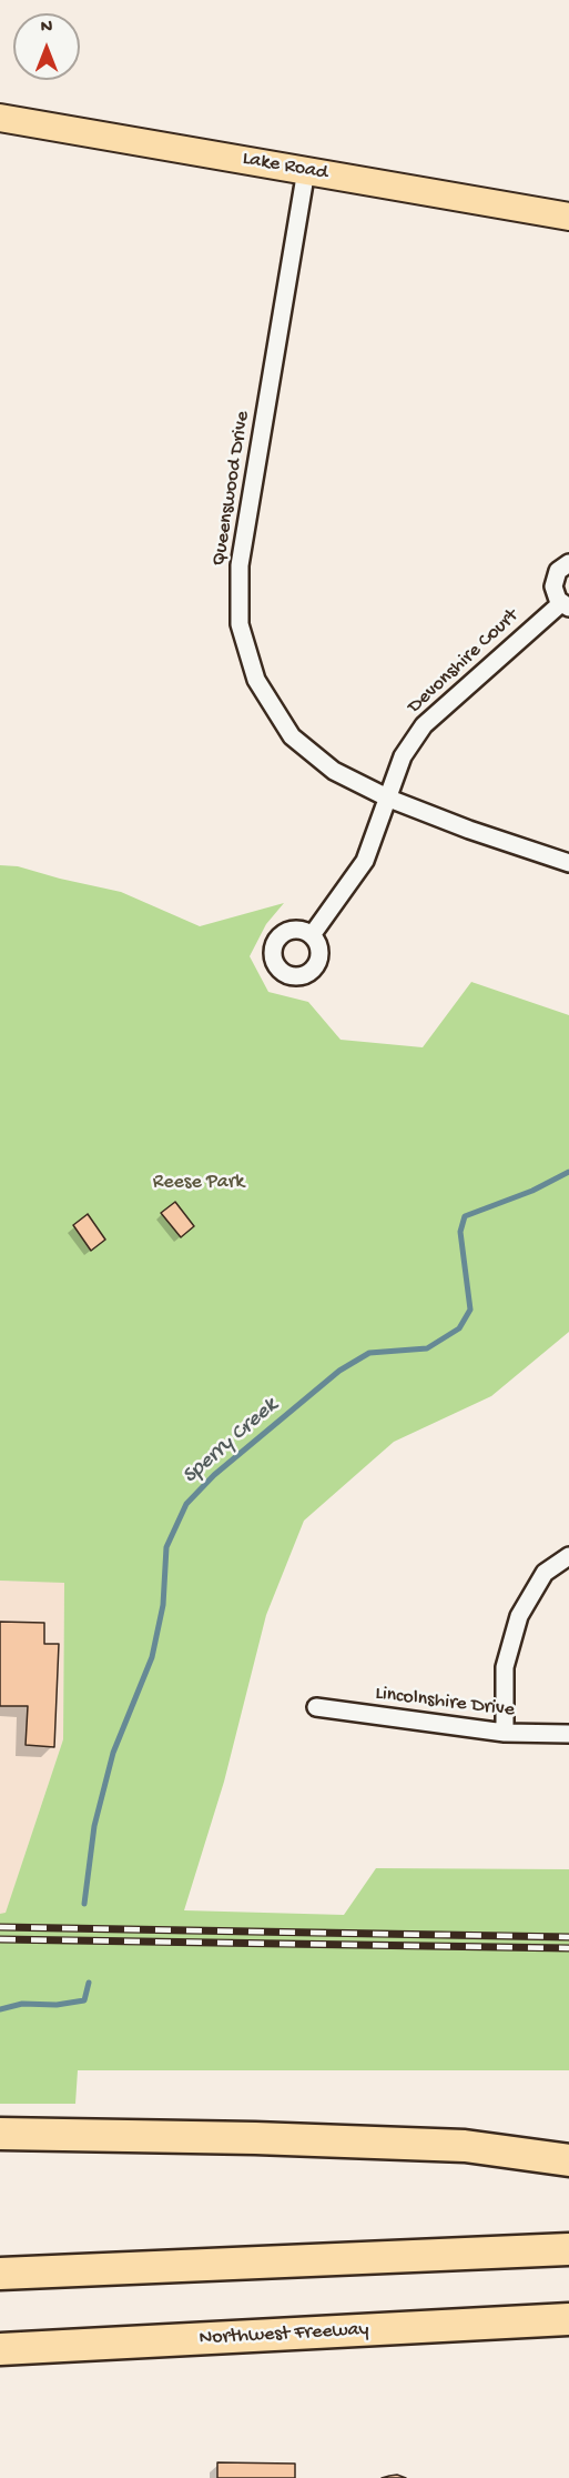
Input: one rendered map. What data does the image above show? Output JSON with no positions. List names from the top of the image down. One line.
{"streets":{"highway":["Northwest Freeway"],"main road":["Lake Road"],"street":["Queenswood Drive","Devonshire Court","Lincolnshire Drive"]},"crossings":[["Lake Road","Queenswood Drive"],["Queenswood Drive","Devonshire Court"]],"water":["Sperry Creek"],"parks":["Reese Park"],"north":"top"}
